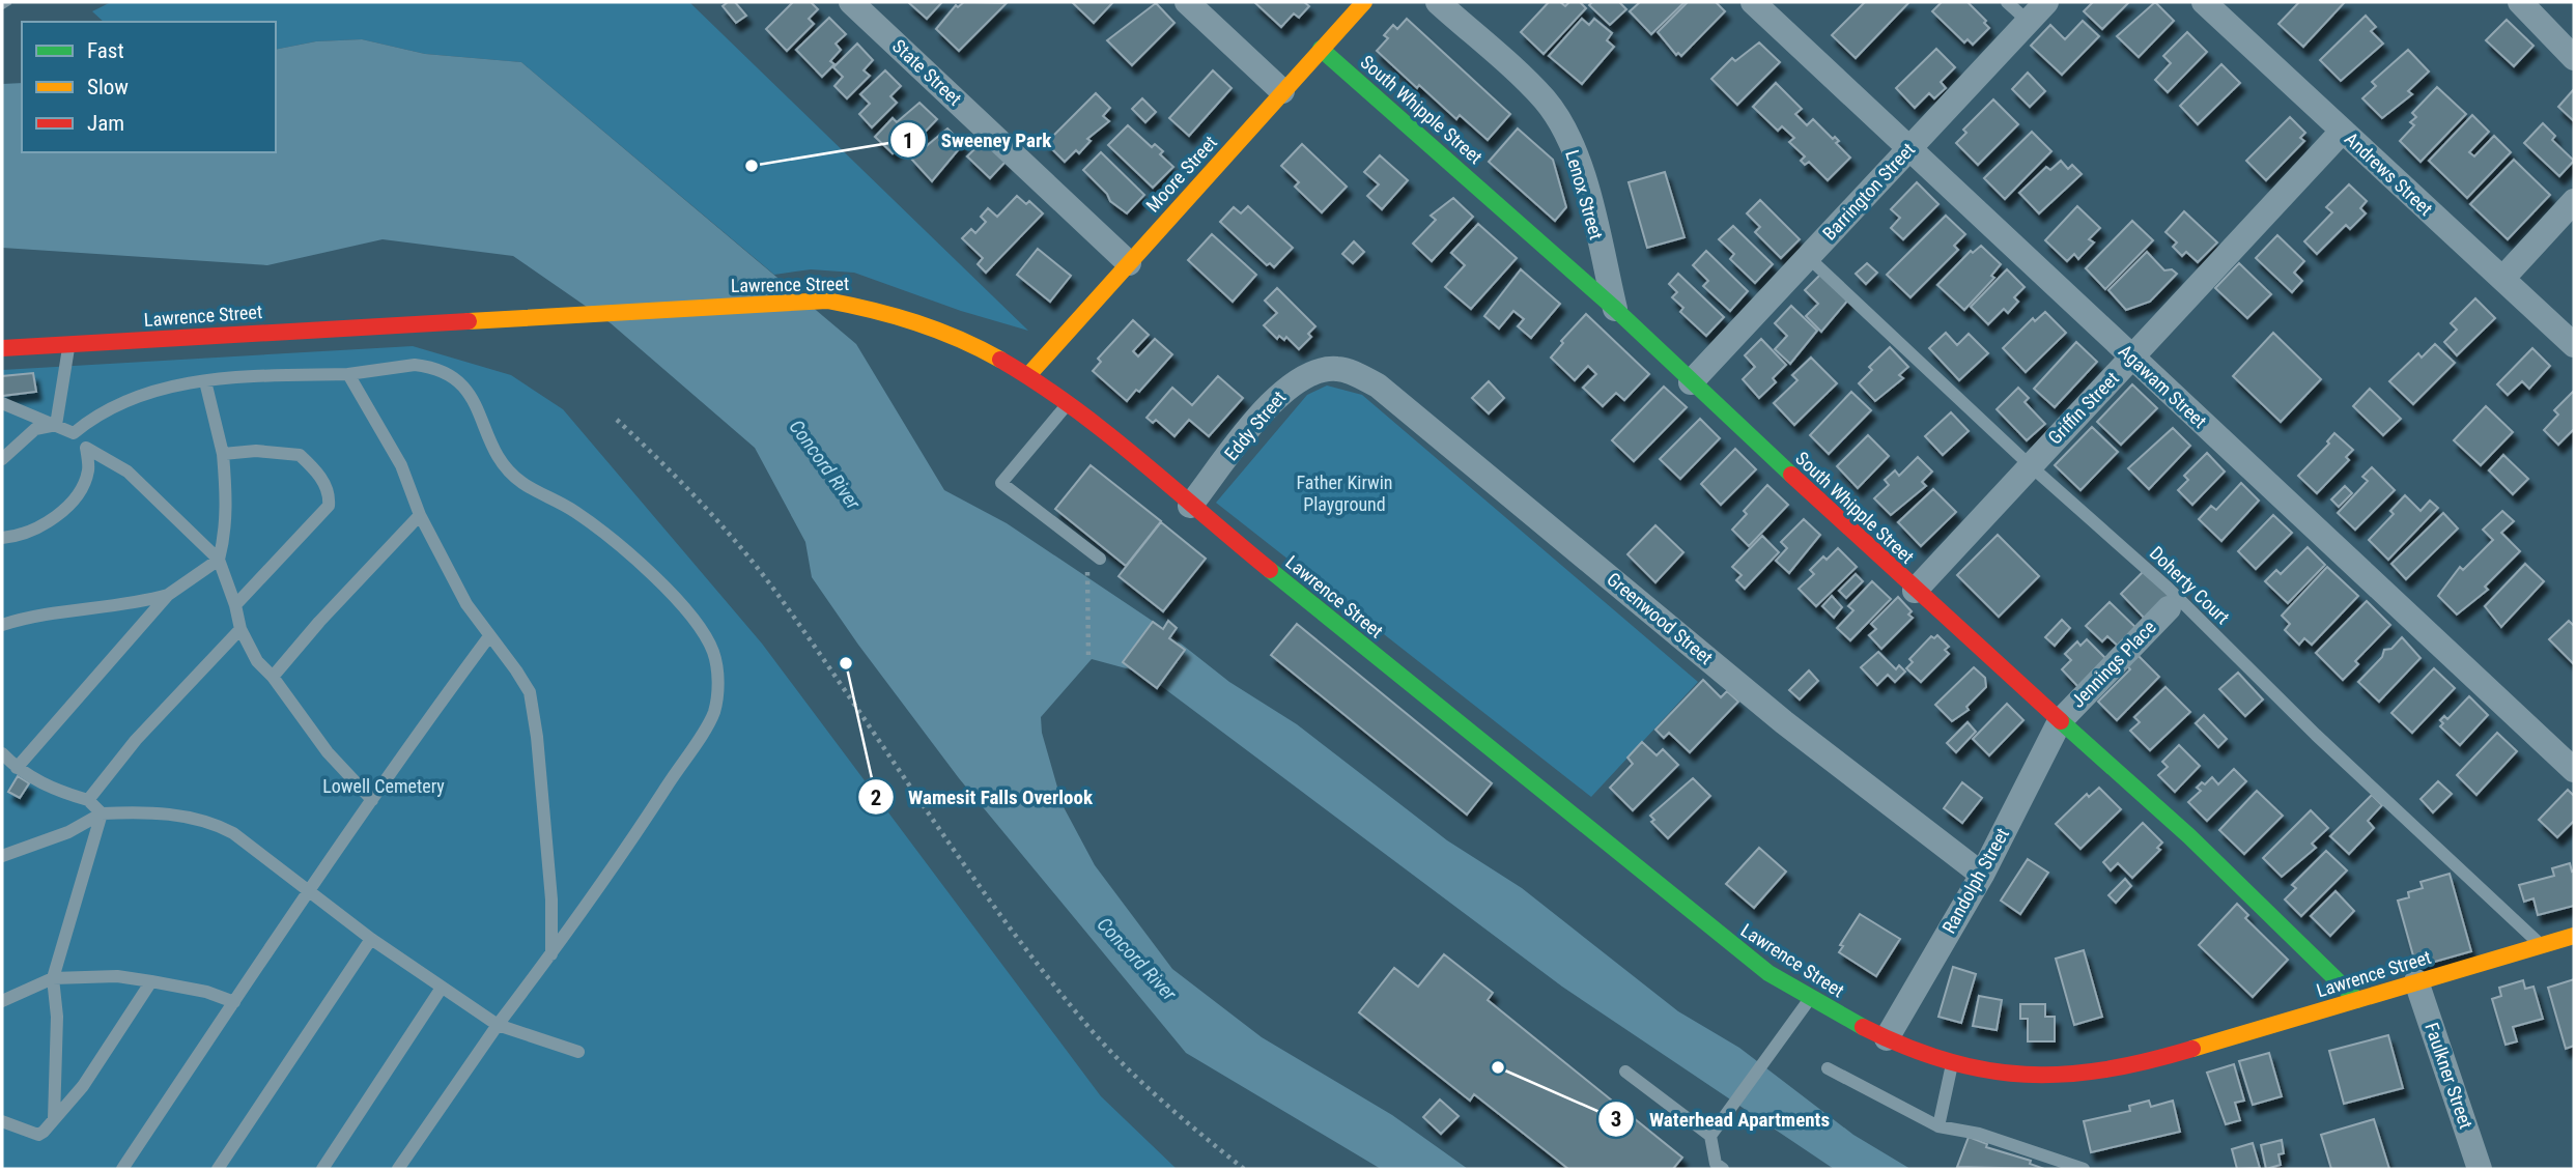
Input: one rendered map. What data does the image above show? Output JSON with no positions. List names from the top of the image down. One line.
{"streets":{"main road":["South Whipple Street","Moore Street","Lawrence Street"],"street":["State Street","Andrews Street","Barrington Street","Lenox Street","Agawam Street","Griffin Street","Eddy Street","Greenwood Street","Jennings Place","Randolph Street","Faulkner Street"],"lane":["Doherty Court"]},"crossings":[["State Street","Moore Street"],["South Whipple Street","Moore Street"],["South Whipple Street","Barrington Street"],["South Whipple Street","Lenox Street"],["South Whipple Street","Lawrence Street"],["South Whipple Street","Griffin Street"],["South Whipple Street","Jennings Place"],["South Whipple Street","Randolph Street"],["Moore Street","Lawrence Street"],["Andrews Street","Griffin Street"],["Barrington Street","Agawam Street"],["Barrington Street","Doherty Court"],["Lawrence Street","Eddy Street"],["Lawrence Street","Doherty Court"],["Lawrence Street","Randolph Street"],["Lawrence Street","Faulkner Street"],["Agawam Street","Griffin Street"],["Griffin Street","Doherty Court"],["Eddy Street","Greenwood Street"],["Greenwood Street","Randolph Street"],["Jennings Place","Randolph Street"]],"water":["Concord River"],"parks":["Father Kirwin Playground","Lowell Cemetery"],"places":["Sweeney Park","Wamesit Falls Overlook","Waterhead Apartments"],"legend":["Fast","Slow","Jam"]}
